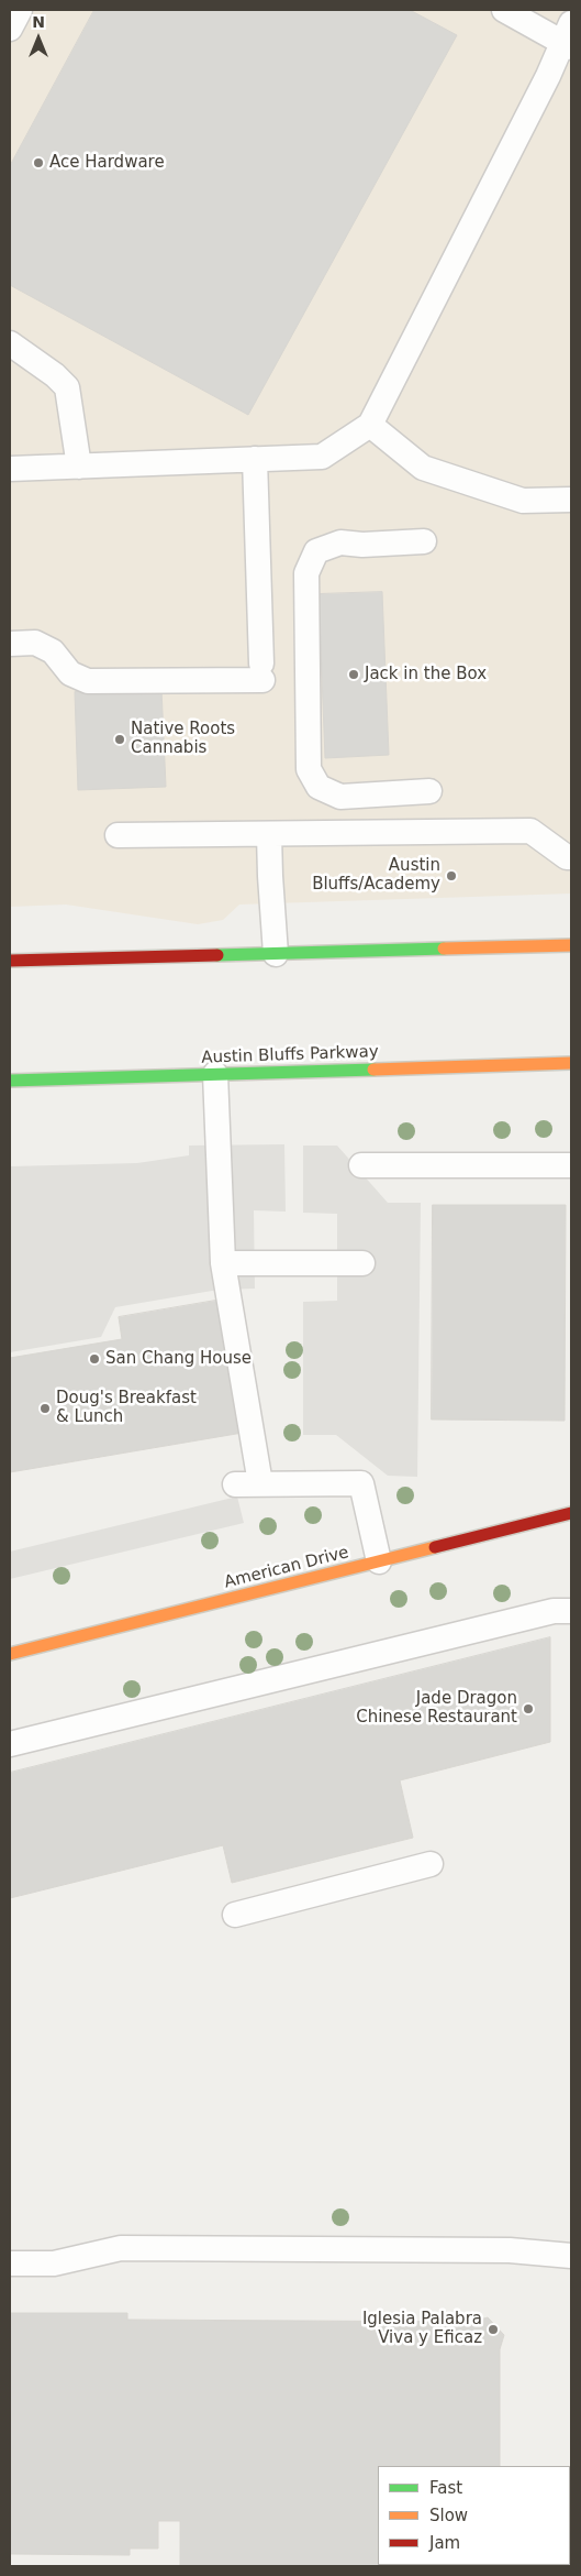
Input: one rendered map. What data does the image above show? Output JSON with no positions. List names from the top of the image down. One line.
{"streets":{"main road":["Austin Bluffs Parkway","American Drive"]},"places":["Ace Hardware","Jack in the Box","Native Roots Cannabis","Austin Bluffs/Academy","San Chang House","Doug's Breakfast & Lunch","Jade Dragon Chinese Restaurant","Iglesia Palabra Viva y Eficaz"],"legend":["Fast","Slow","Jam"],"north":"top"}
